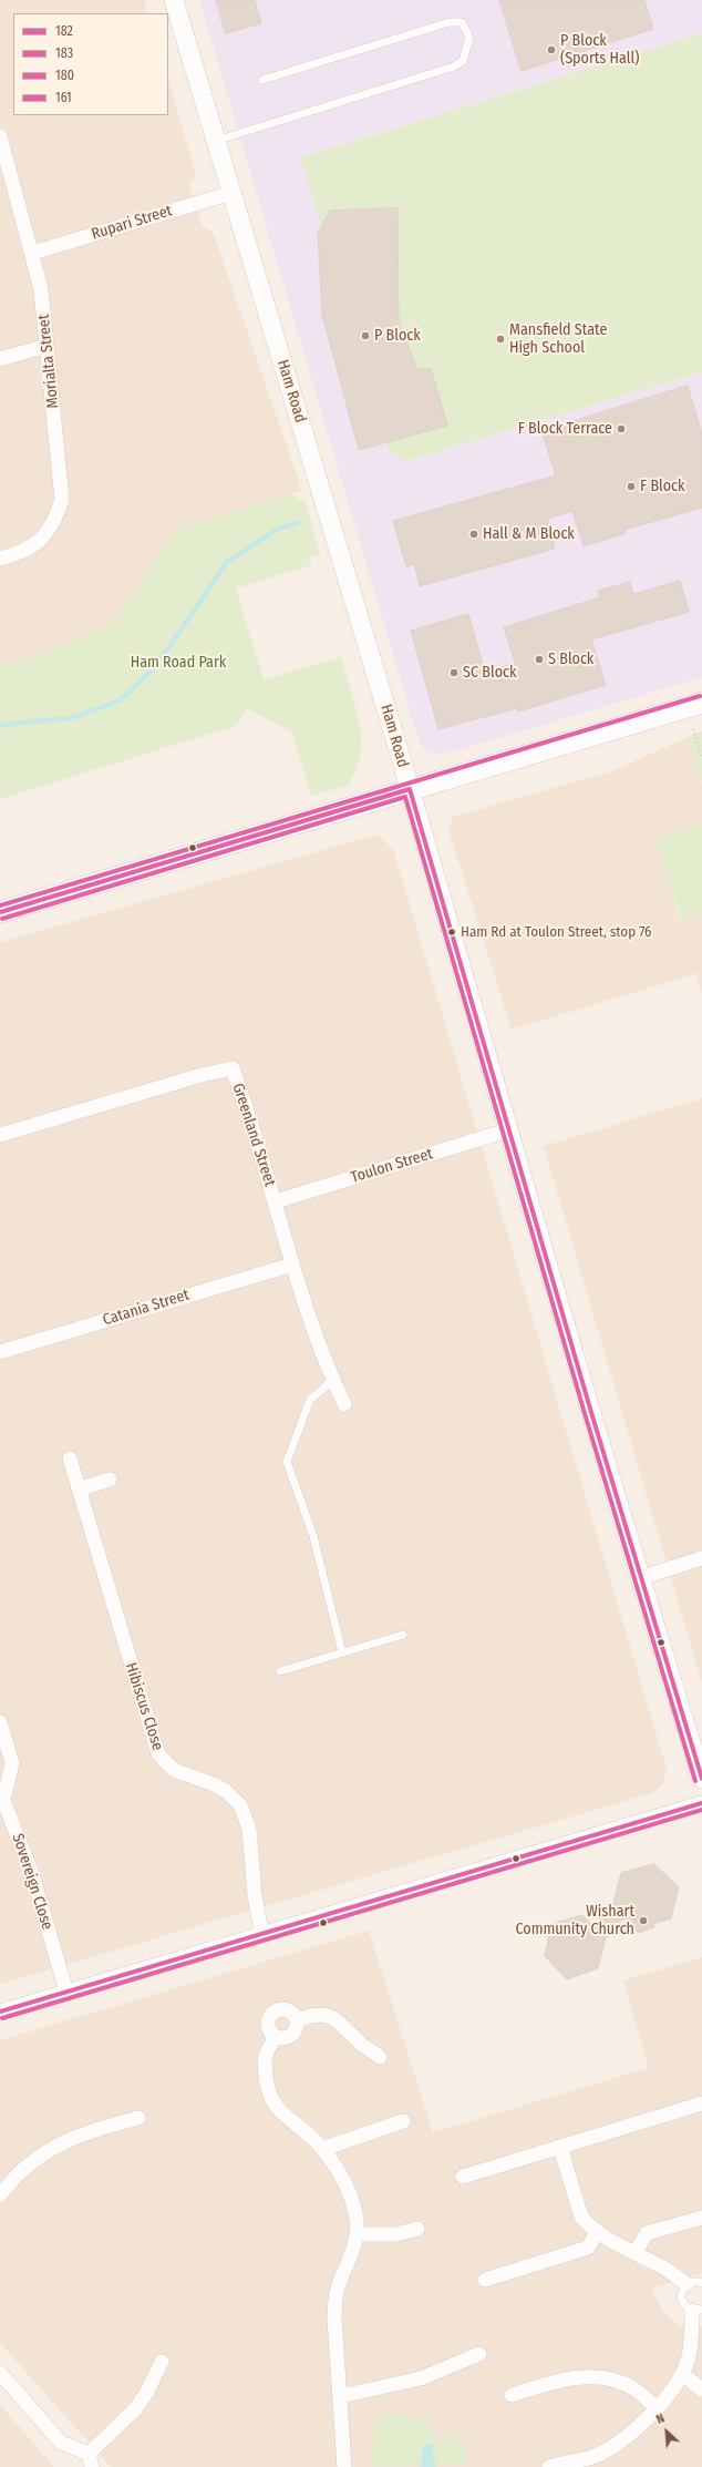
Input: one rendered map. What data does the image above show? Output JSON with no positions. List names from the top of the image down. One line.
{"streets":{"street":["Rupari Street","Morialta Street","Ham Road","Greenland Street","Toulon Street","Catania Street","Hibiscus Close","Sovereign Close"]},"crossings":[["Rupari Street","Morialta Street"],["Rupari Street","Ham Road"],["Ham Road","Toulon Street"],["Greenland Street","Toulon Street"],["Greenland Street","Catania Street"]],"parks":["Ham Road Park"],"places":["P Block (Sports Hall)","P Block","Mansfield State High School","F Block Terrace","F Block","Hall & M Block","S Block","SC Block","Ham Rd at Toulon Street, stop 76","Wishart Community Church"],"lines":["transit line 180","transit line 182","transit line 183","transit line 161"],"legend":["182","183","180","161"],"north":"top left"}
